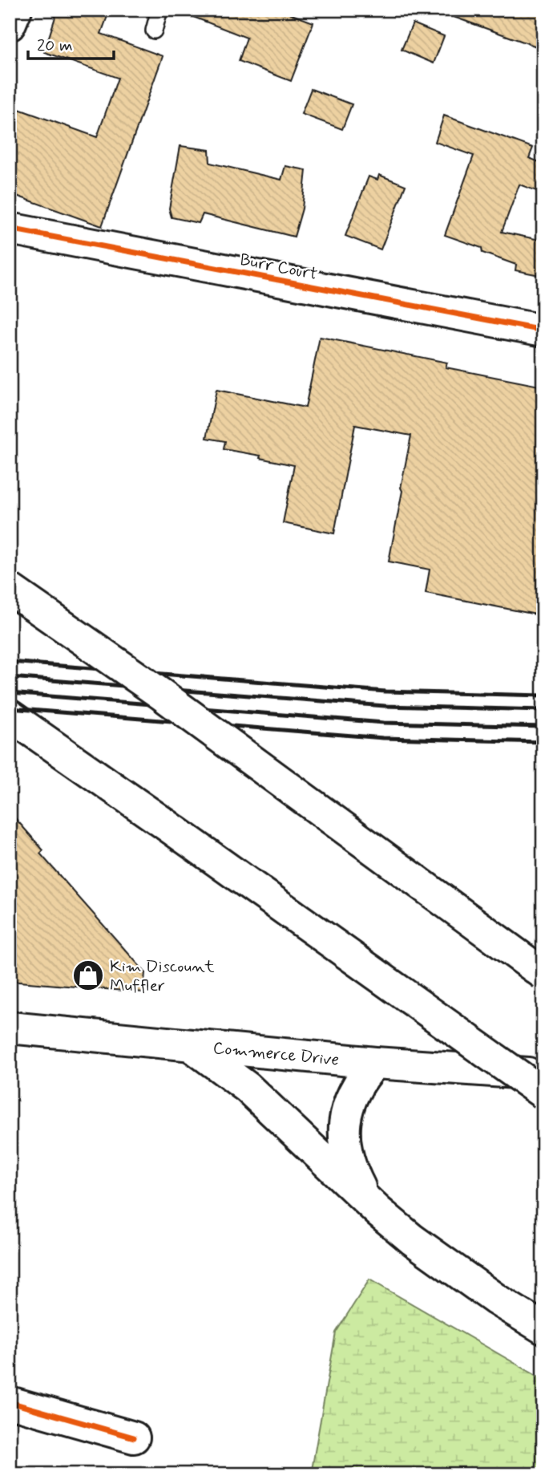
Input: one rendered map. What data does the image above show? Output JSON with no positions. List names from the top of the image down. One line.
{"streets":{"main road":["Burr Court","Commerce Drive"]},"places":{"shop":["Kim Discount Muffler"]},"scale_bar":"20 m"}
